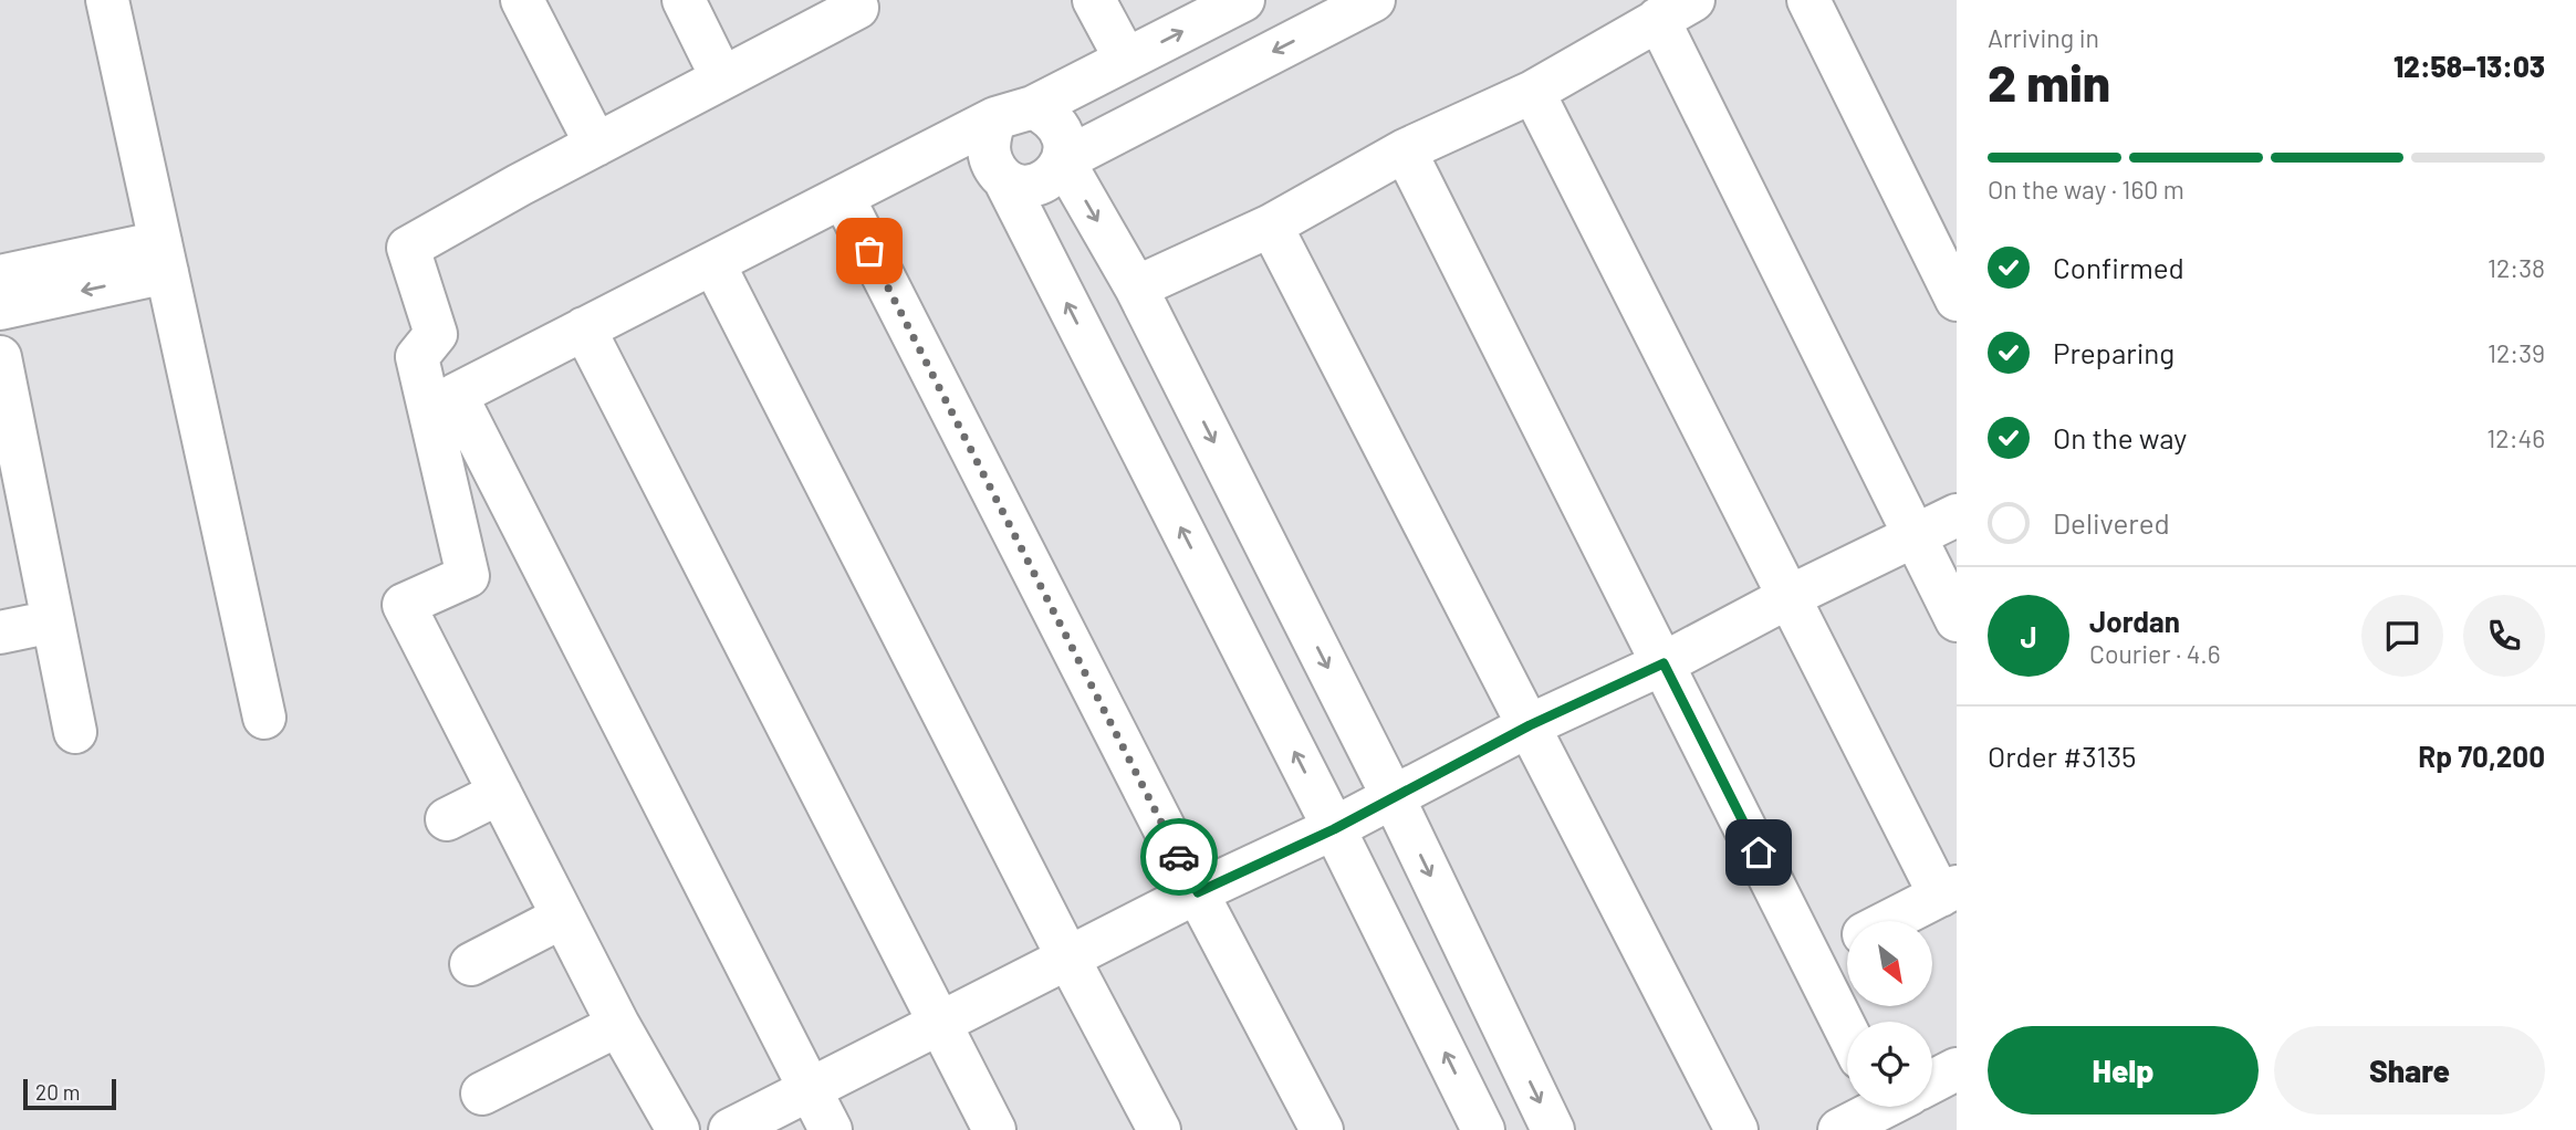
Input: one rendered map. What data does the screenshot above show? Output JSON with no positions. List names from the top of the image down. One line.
{"scale_bar":"20 m","north":"bottom right","page":{"heading":["2 min","Arriving in","12:58–13:03"],"panel":["Jordan","Courier · 4.6","Order #3135","Rp 70,200"],"bar":"On the way · 160 m","list":[["Confirmed","12:38"],["Preparing","12:39"],["On the way","12:46"],"Delivered"],"round":"J","buttons":["Help","Share"],"scale":"20 m"}}
